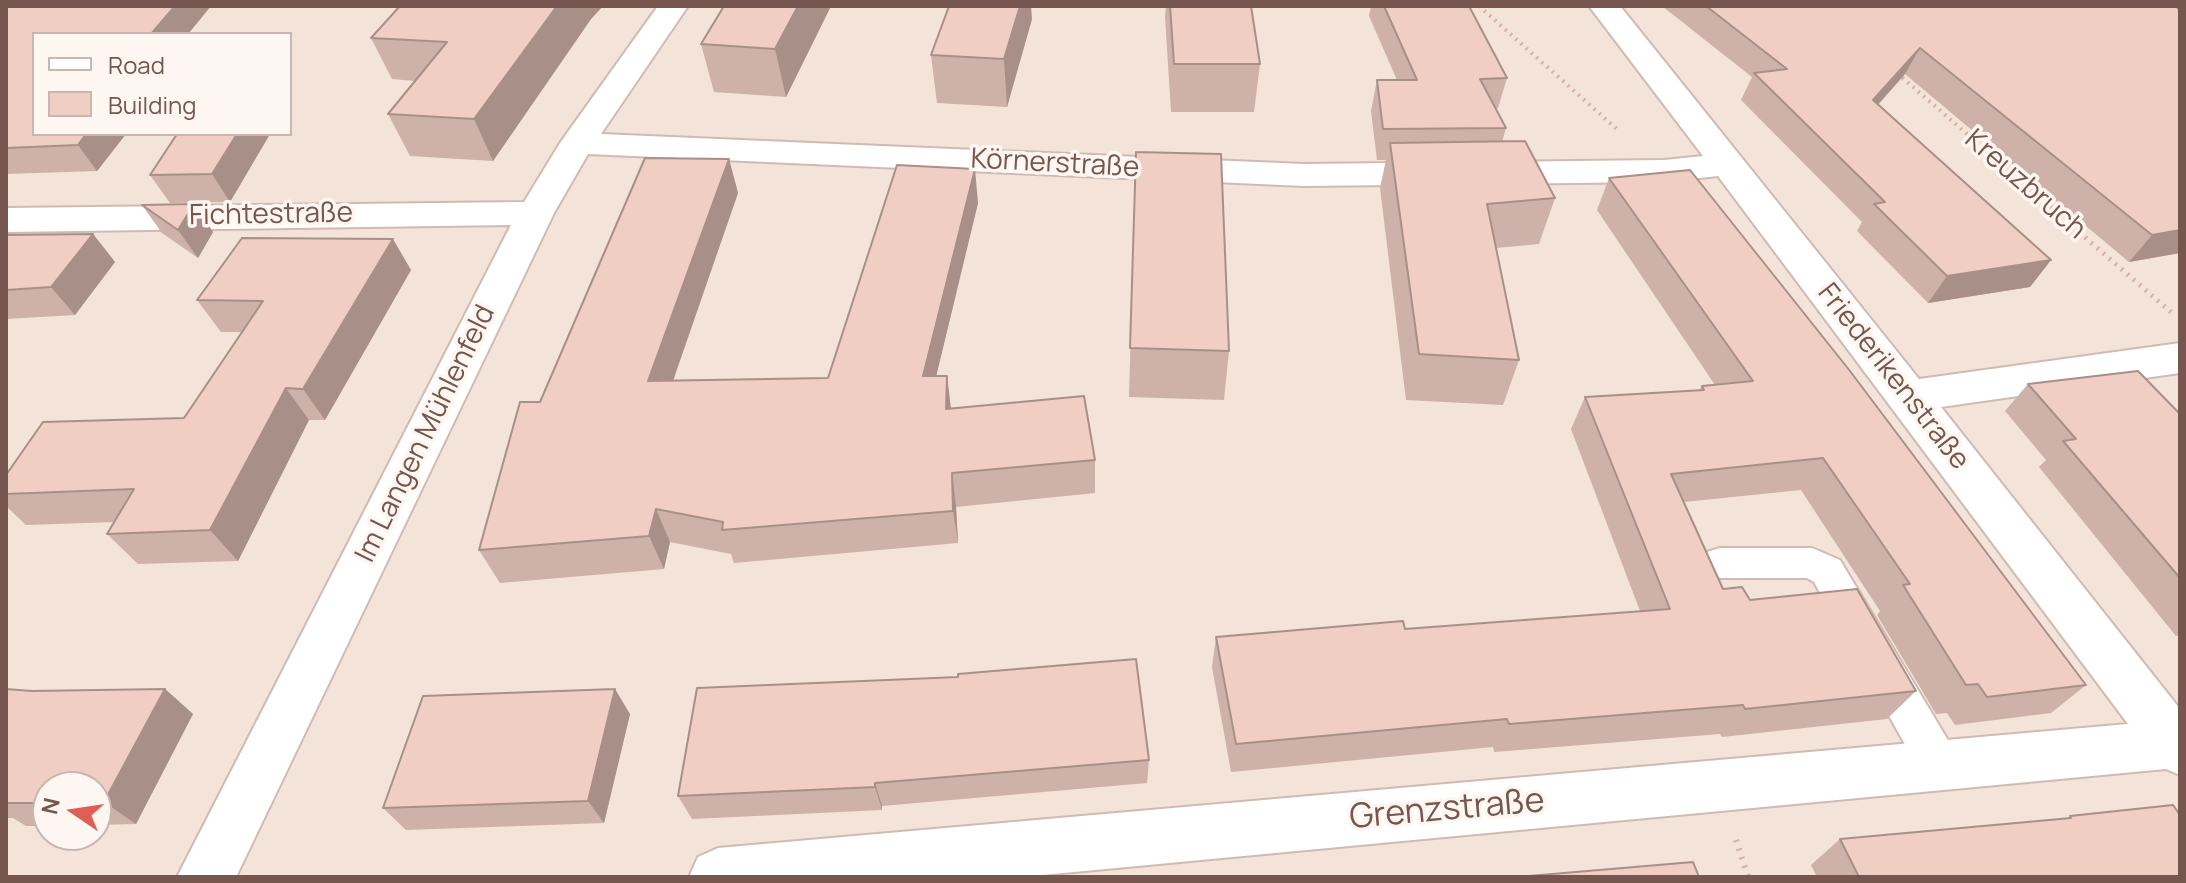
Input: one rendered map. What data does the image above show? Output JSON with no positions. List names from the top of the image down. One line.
{"streets":{"street":["Körnerstraße","Fichtestraße","Friederikenstraße","Im Langen Mühlenfeld","Grenzstraße"],"path":["Kreuzbruch"]},"crossings":[["Körnerstraße","Friederikenstraße"],["Körnerstraße","Im Langen Mühlenfeld"],["Fichtestraße","Im Langen Mühlenfeld"],["Friederikenstraße","Grenzstraße"]],"legend":["Road","Building"],"north":"left"}
